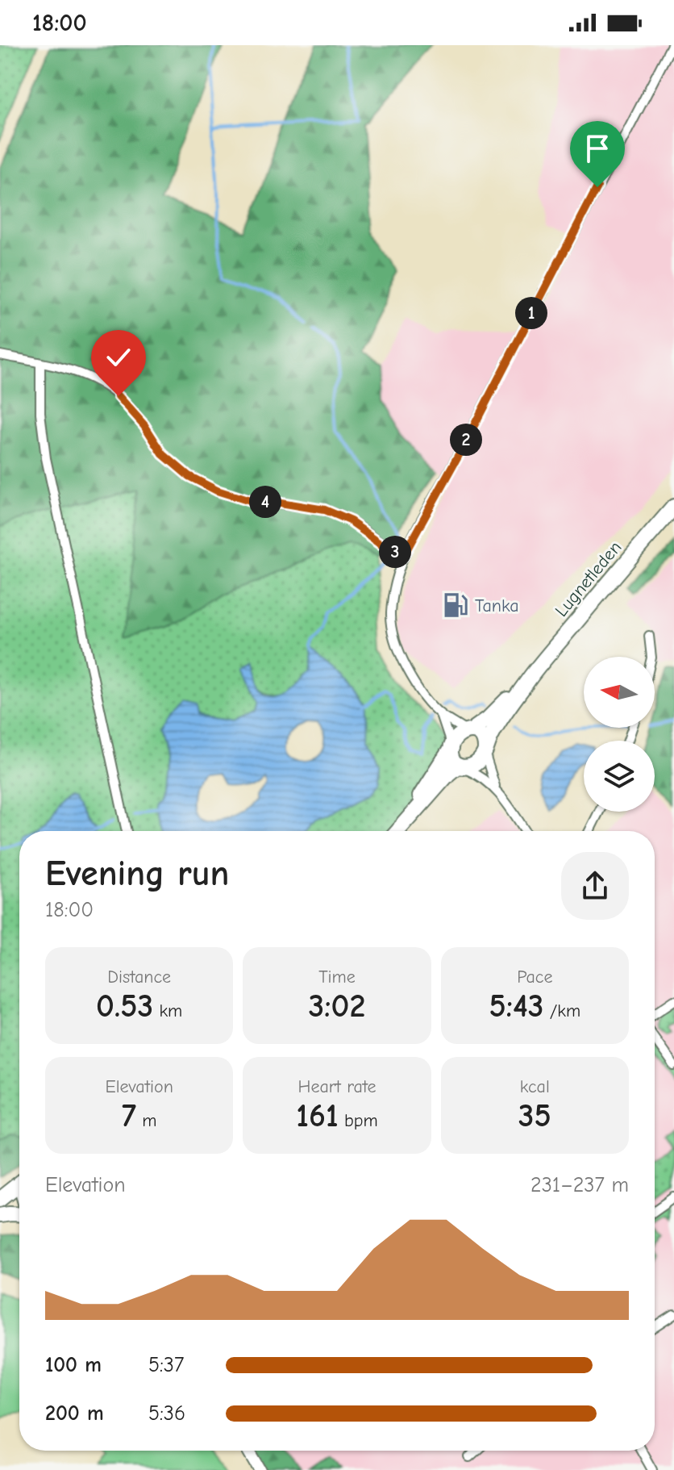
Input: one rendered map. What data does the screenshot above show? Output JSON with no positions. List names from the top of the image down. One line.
{"streets":{"highway":["Lugnetleden"]},"places":{"fuel station":["Tanka"]},"north":"left","page":{"status":"18:00","pins":["1","2","4","3"],"heading":["Evening run","18:00"],"stats":[["Distance","0.53 km"],["Time","3:02"],["Pace","5:43 /km"],["Elevation","7 m"],["Heart rate","161 bpm"],["kcal","35"]],"chart":["Elevation","231–237 m"],"list":[{"name":"100 m","note":"5:37"},{"name":"200 m","note":"5:36"}]}}
